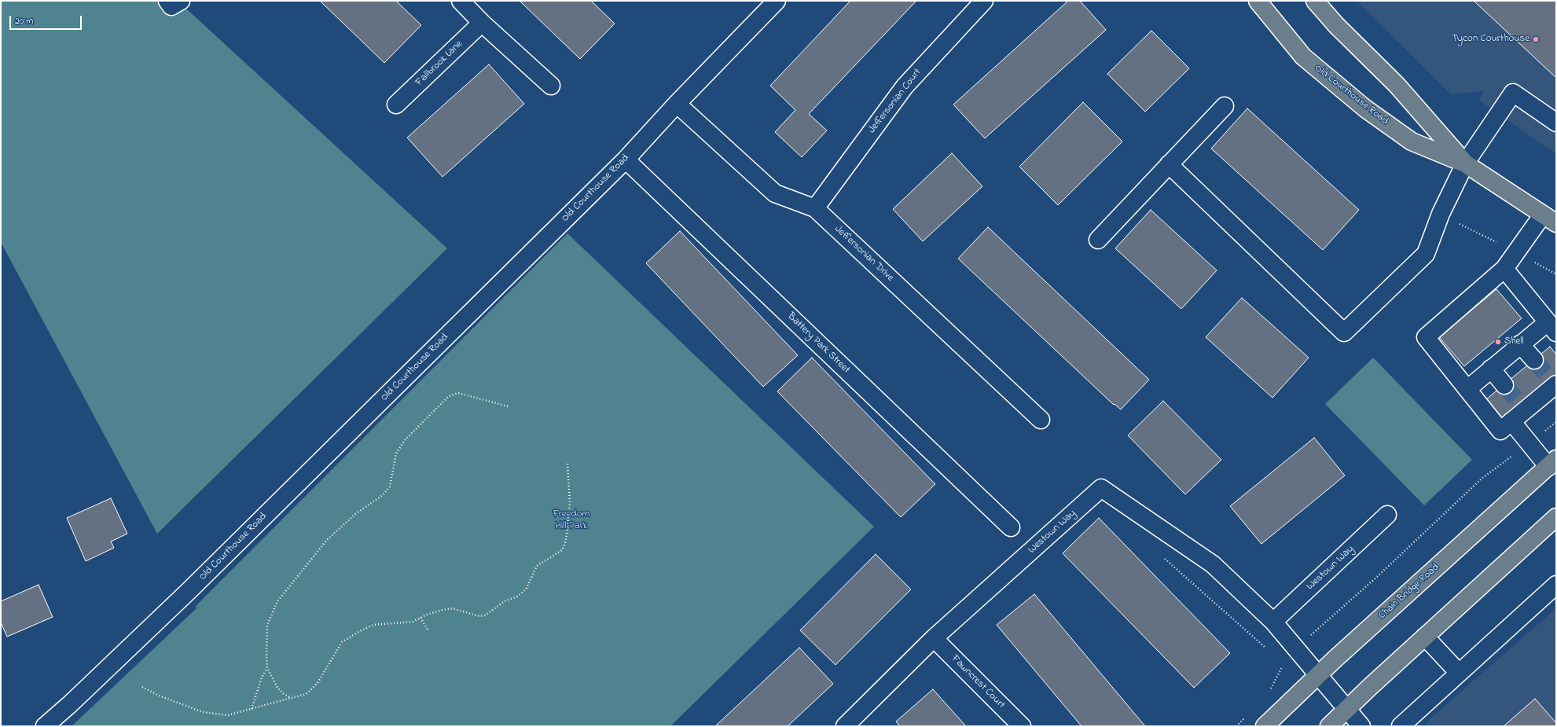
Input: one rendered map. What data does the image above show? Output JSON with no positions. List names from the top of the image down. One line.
{"streets":{"main road":["Old Courthouse Road","Chain Bridge Road"],"street":["Fallbrook Lane","Jeffersonian Court","Jeffersonian Drive","Battery Park Street","Westown Way","Fawncrest Court"]},"crossings":[["Old Courthouse Road","Jeffersonian Drive"],["Old Courthouse Road","Battery Park Street"],["Jeffersonian Court","Jeffersonian Drive"],["Westown Way","Chain Bridge Road"],["Westown Way","Fawncrest Court"]],"parks":["Freedom Hill Park"],"places":["Tycon Courthouse","Shell"],"scale_bar":"20 m"}
